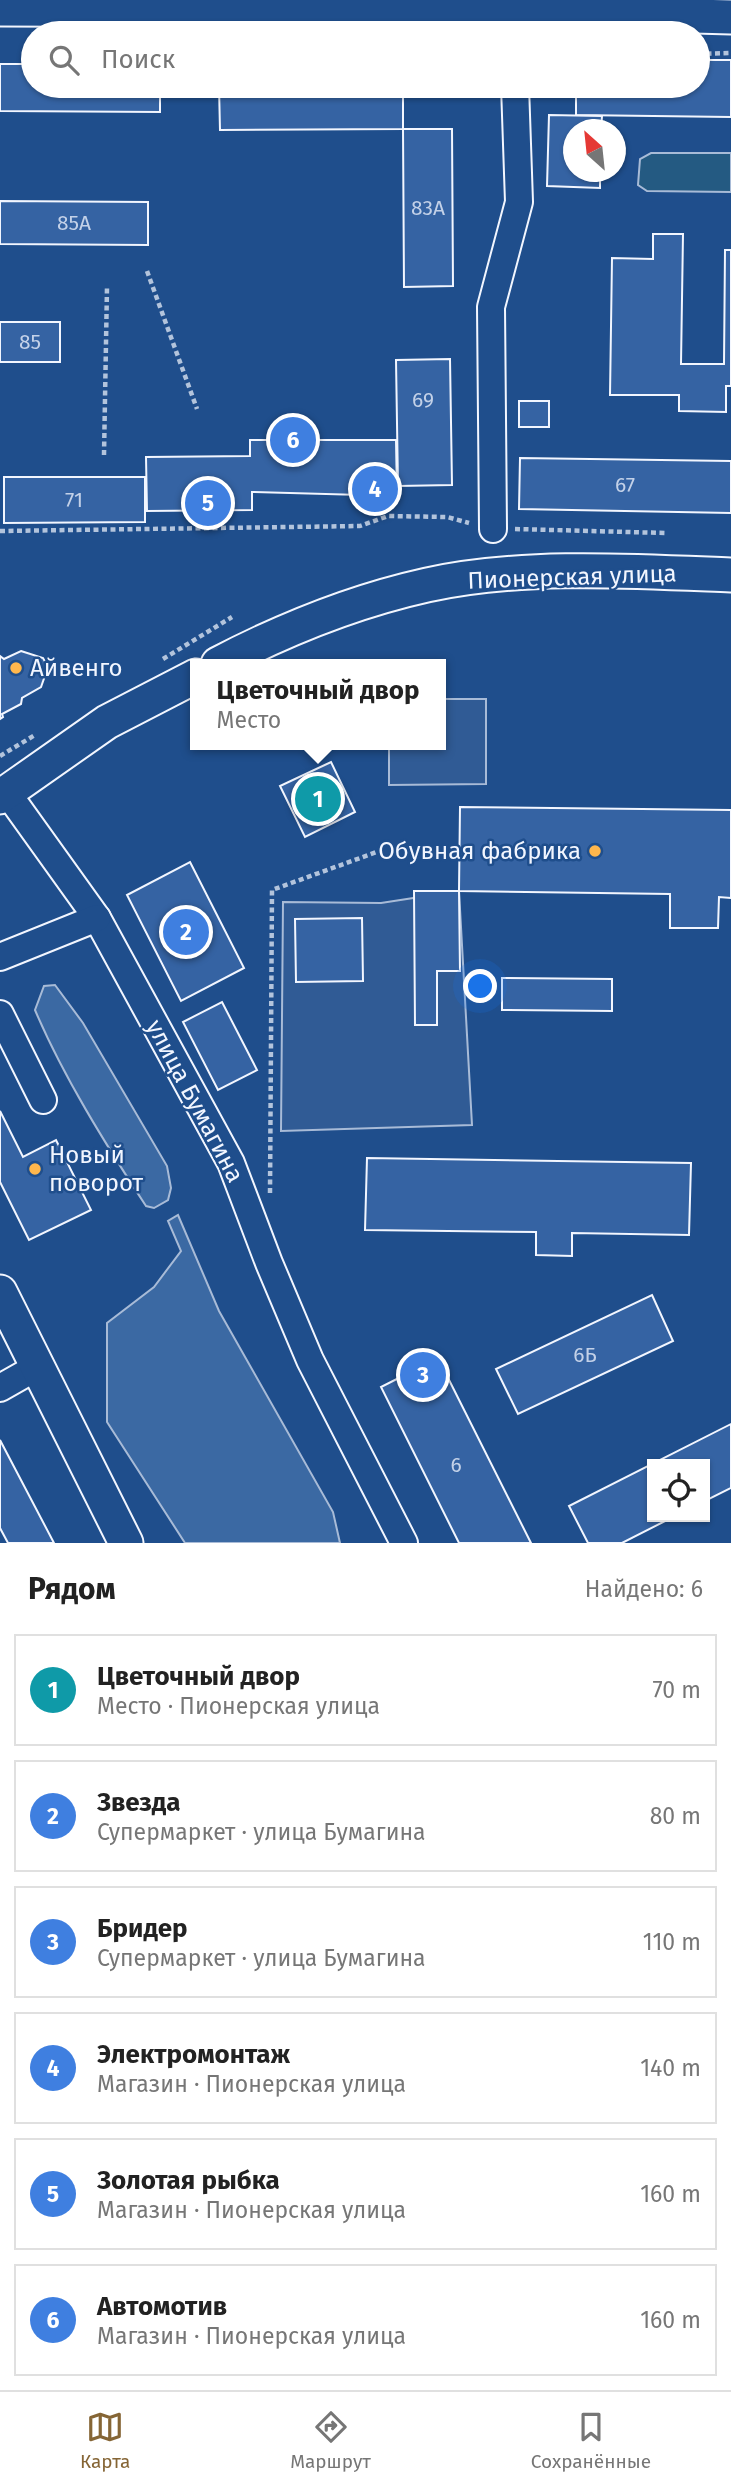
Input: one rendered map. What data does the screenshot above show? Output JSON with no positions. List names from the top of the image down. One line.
{"streets":{"main road":["Пионерская улица"],"street":["улица Бумагина"]},"places":["Айвенго","Обувная фабрика","Новый поворот"],"house_numbers":["83А","85А","85","69","67","71","6Б","6"],"north":"top left","page":{"search":"Поиск","pins":["6","4","5","1","2","3"],"popup":["Цветочный двор","Место"],"heading":["Рядом","Найдено: 6"],"list":[{"mark":"1","name":"Цветочный двор","note":"Место · Пионерская улица","value":"70 m"},{"mark":"2","name":"Звезда","note":"Супермаркет · улица Бумагина","value":"80 m"},{"mark":"3","name":"Бридер","note":"Супермаркет · улица Бумагина","value":"110 m"},{"mark":"4","name":"Электромонтаж","note":"Магазин · Пионерская улица","value":"140 m"},{"mark":"5","name":"Золотая рыбка","note":"Магазин · Пионерская улица","value":"160 m"},{"mark":"6","name":"Автомотив","note":"Магазин · Пионерская улица","value":"160 m"}],"nav":["Карта","Маршрут","Сохранённые"]}}
